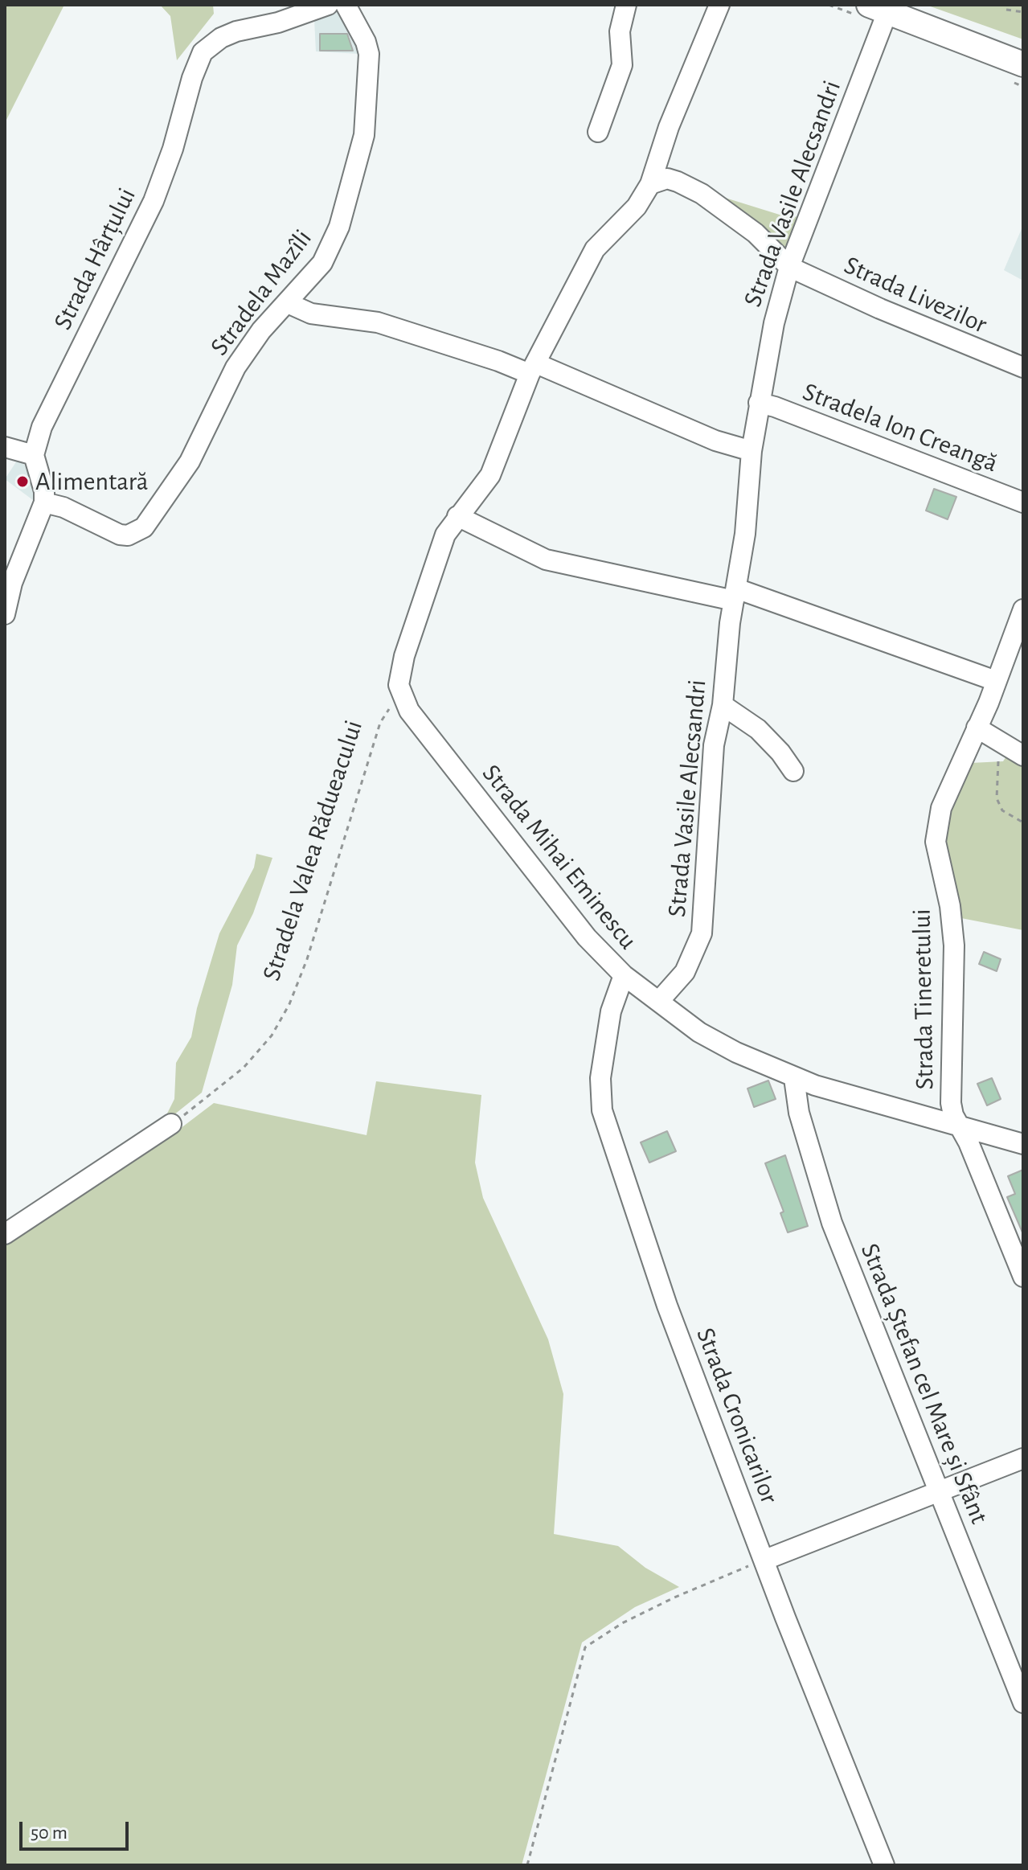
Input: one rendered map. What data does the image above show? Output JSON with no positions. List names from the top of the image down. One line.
{"streets":{"street":["Strada Vasile Alecsandri","Strada Hârțului","Stradela Mazîli","Strada Livezilor","Stradela Ion Creangă","Strada Mihai Eminescu","Strada Tineretului","Strada Ștefan cel Mare și Sfânt","Strada Cronicarilor"],"path":["Stradela Valea Rădueacului"]},"crossings":[["Strada Vasile Alecsandri","Strada Livezilor"],["Strada Vasile Alecsandri","Stradela Ion Creangă"],["Strada Vasile Alecsandri","Strada Mihai Eminescu"],["Stradela Valea Rădueacului","Strada Mihai Eminescu"],["Strada Mihai Eminescu","Strada Tineretului"],["Strada Mihai Eminescu","Strada Ștefan cel Mare și Sfânt"],["Strada Mihai Eminescu","Strada Cronicarilor"]],"places":["Alimentară"],"scale_bar":"50 m"}
